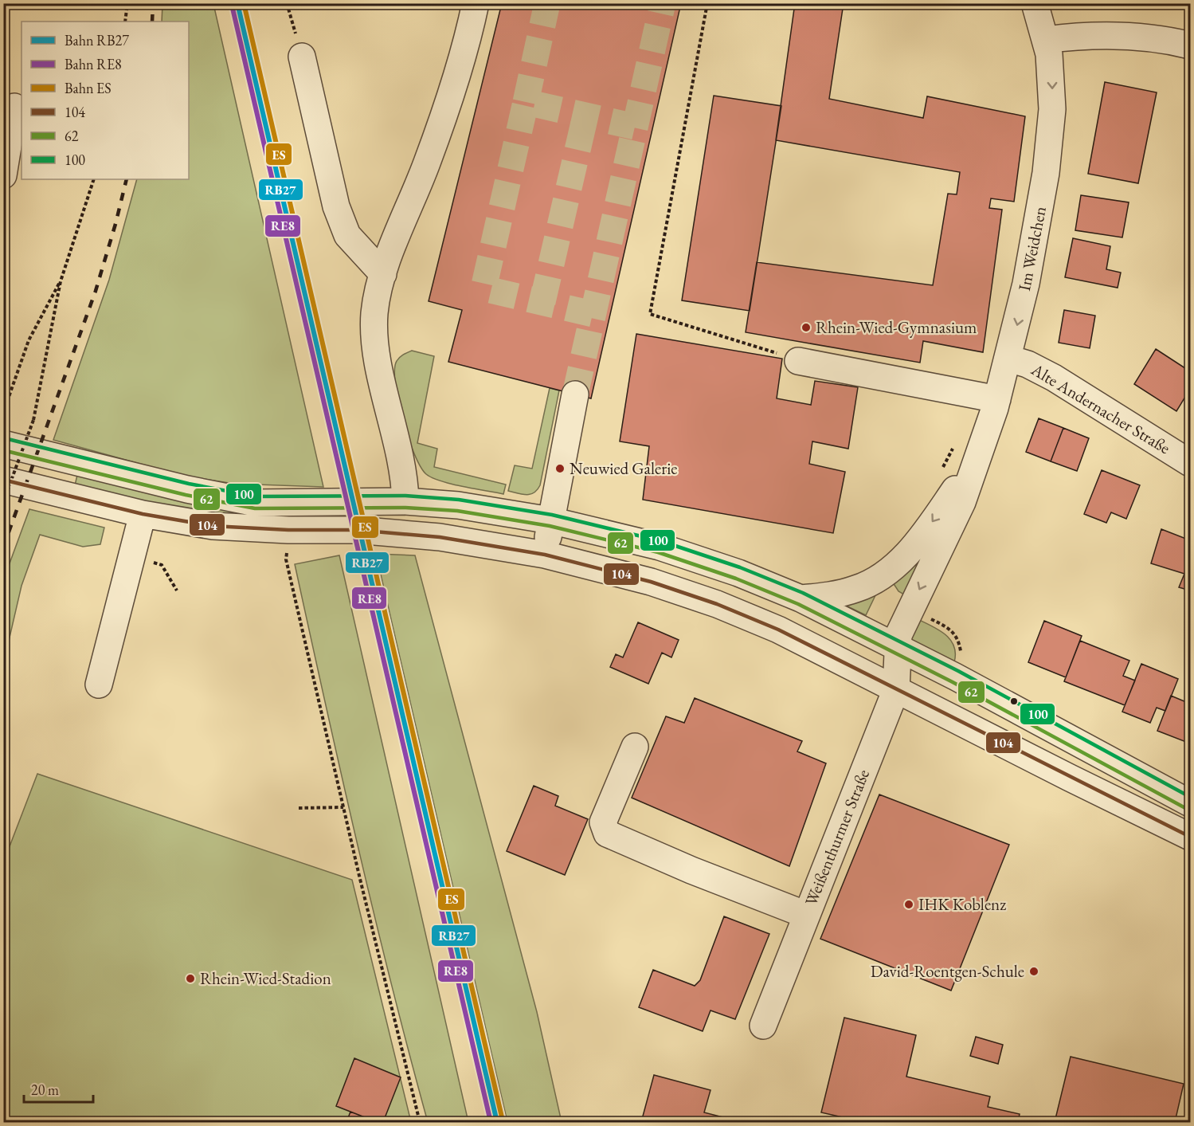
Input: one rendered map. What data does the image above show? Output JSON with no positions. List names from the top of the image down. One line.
{"streets":{"street":["Im Weidchen","Alte Andernacher Straße","Weißenthurmer Straße"]},"crossings":[["Im Weidchen","Alte Andernacher Straße"],["Im Weidchen","Weißenthurmer Straße"]],"one_way":["Im Weidchen"],"places":["Rhein-Wied-Gymnasium","Neuwied Galerie","IHK Koblenz","David-Roentgen-Schule","Rhein-Wied-Stadion"],"lines":["rail line RB27","rail line ES","rail line RE8","transit line 100","transit line 62","transit line 104"],"legend":["Bahn RB27","Bahn RE8","Bahn ES","104","62","100"],"scale_bar":"20 m"}
